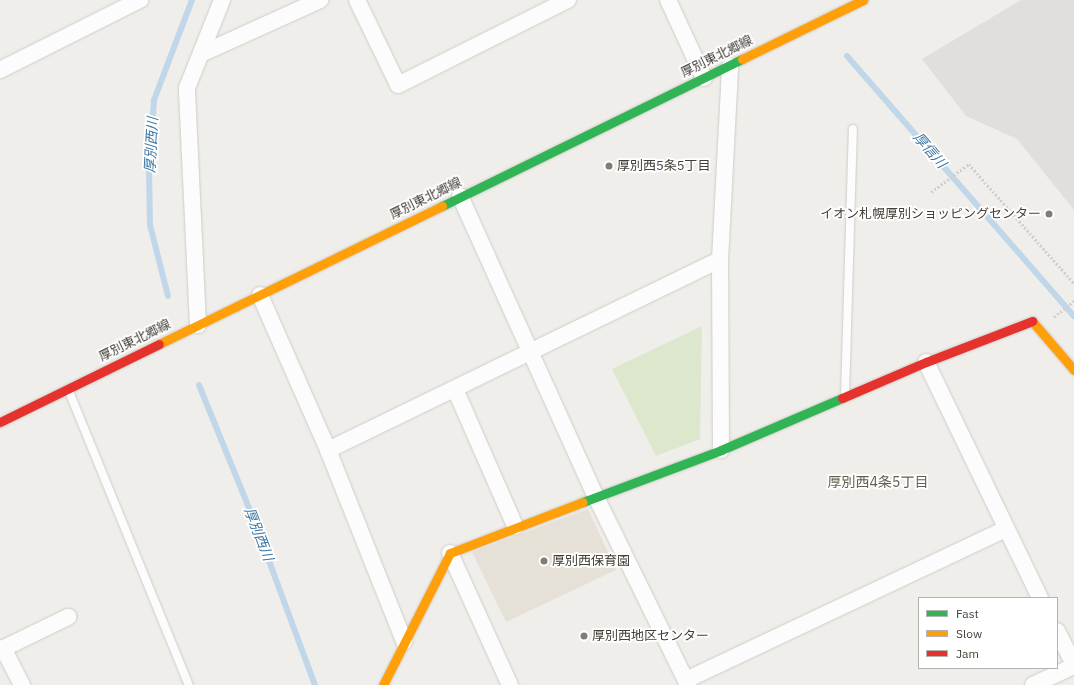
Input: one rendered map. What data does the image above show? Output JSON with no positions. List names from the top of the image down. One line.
{"streets":{"main road":["厚別東北郷線"]},"districts":["厚別西4条5丁目"],"water":["厚別西川","厚信川"],"places":["厚別西5条5丁目","イオン札幌厚別ショッピングセンター","厚別西保育園","厚別西地区センター"],"legend":["Fast","Slow","Jam"]}
